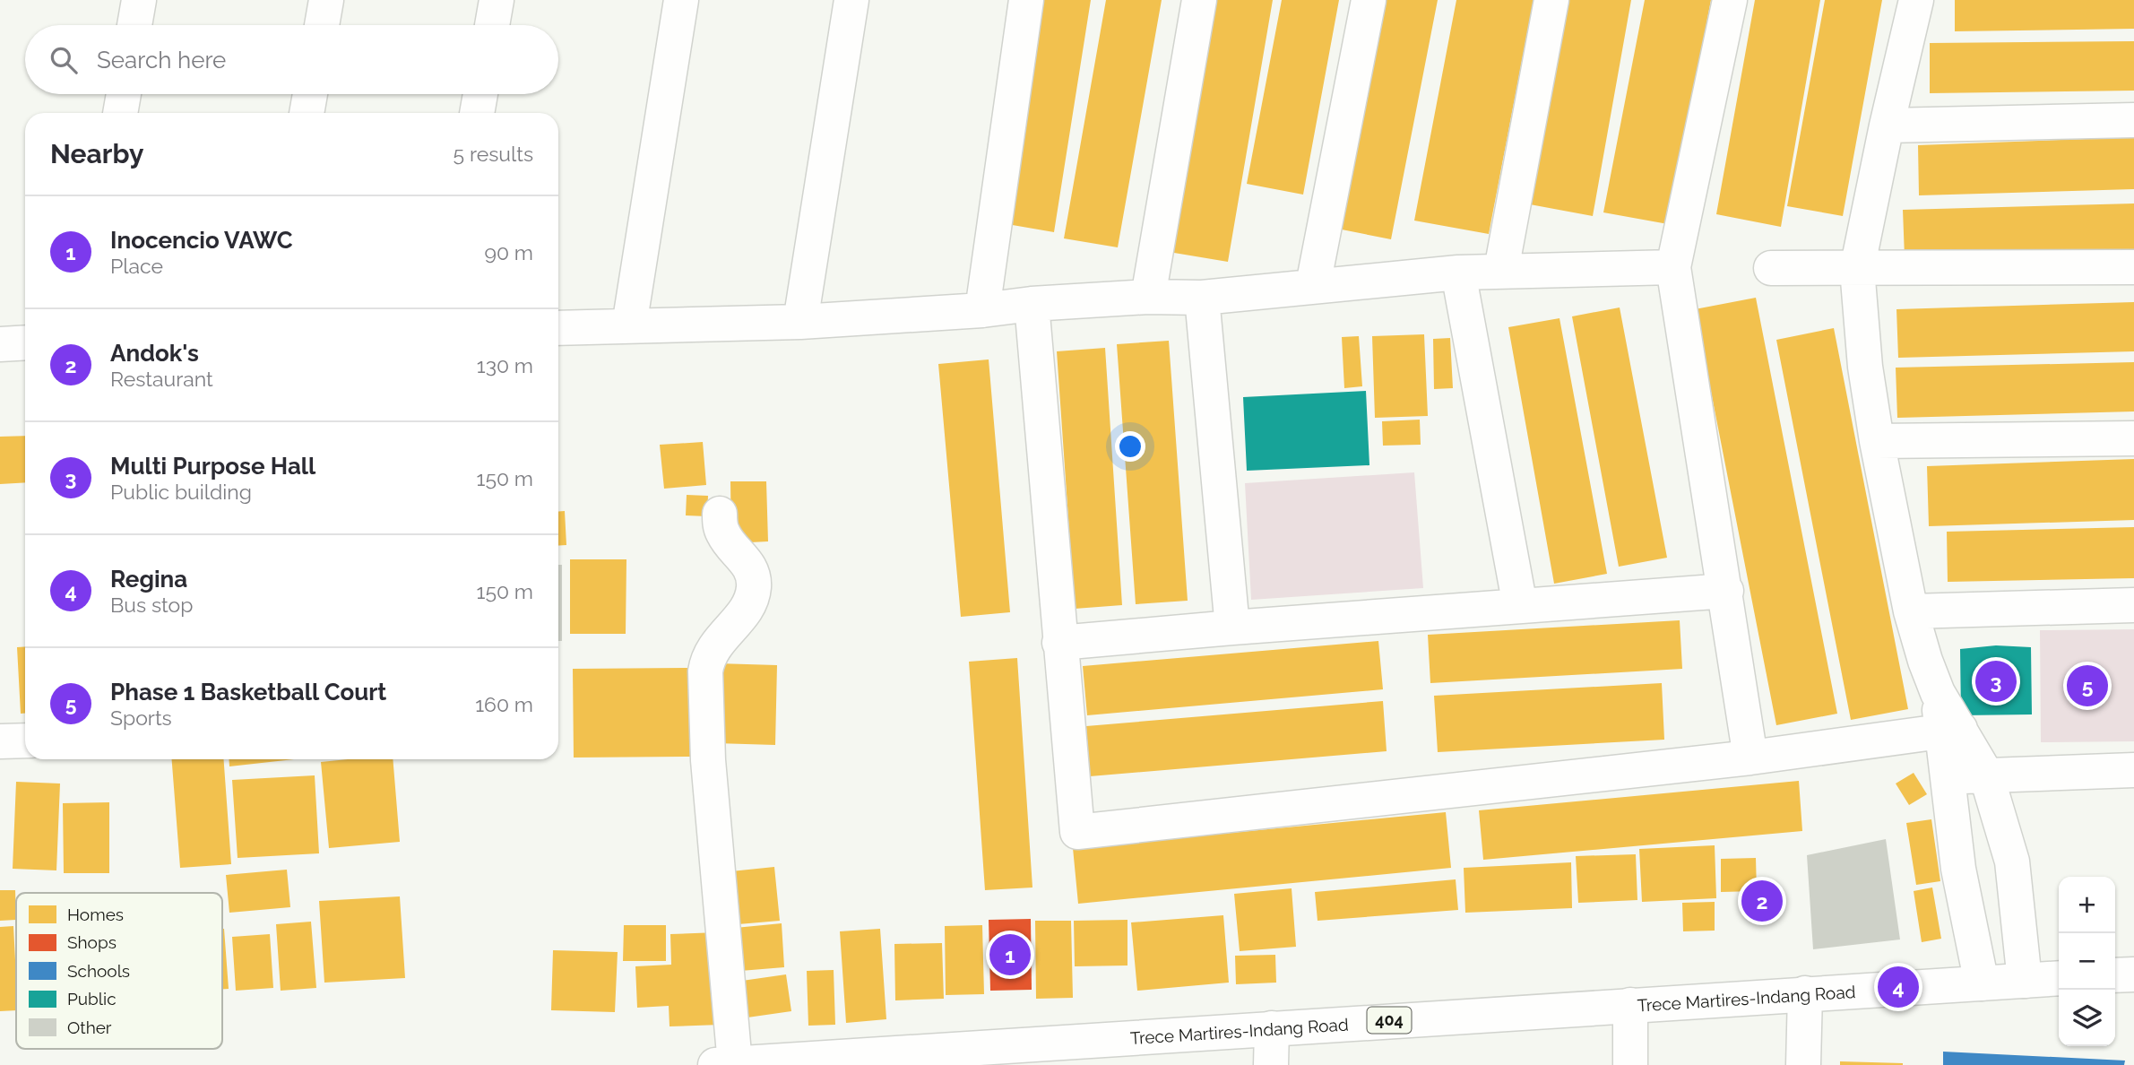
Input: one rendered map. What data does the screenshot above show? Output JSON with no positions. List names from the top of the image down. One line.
{"streets":{"street":["Trece Martires-Indang Road","404"]},"legend":["Homes","Shops","Schools","Public","Other"],"page":{"search":"Search here","heading":["Nearby","5 results"],"list":[{"mark":"1","name":"Inocencio VAWC","note":"Place","value":"90 m"},{"mark":"2","name":"Andok's","note":"Restaurant","value":"130 m"},{"mark":"3","name":"Multi Purpose Hall","note":"Public building","value":"150 m"},{"mark":"4","name":"Regina","note":"Bus stop","value":"150 m"},{"mark":"5","name":"Phase 1 Basketball Court","note":"Sports","value":"160 m"}],"pins":["3","5","2","1","4"],"map_buttons":["+","−"]}}
